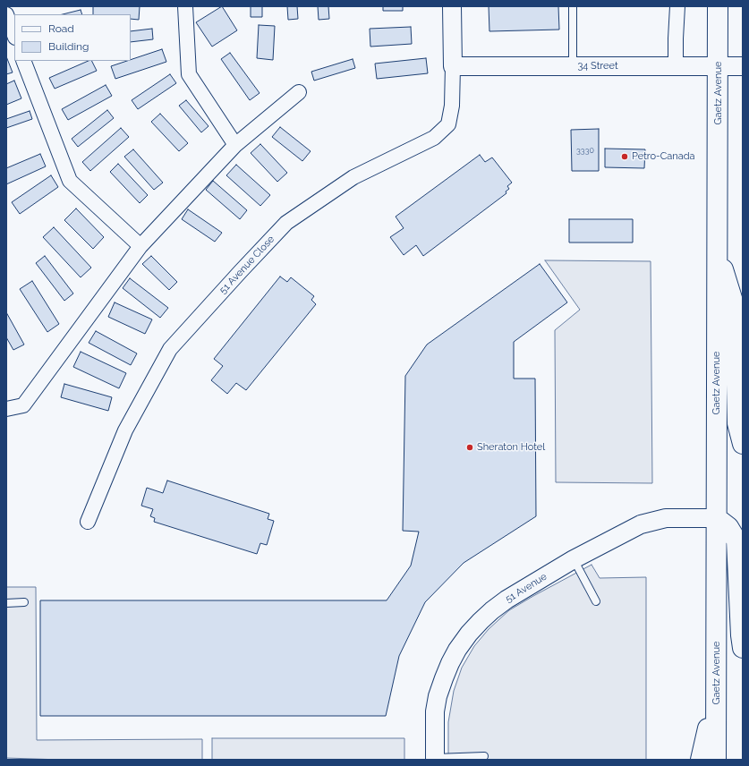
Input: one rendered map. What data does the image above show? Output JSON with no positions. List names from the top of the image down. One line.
{"streets":{"main road":["Gaetz Avenue"],"street":["34 Street","51 Avenue Close","51 Avenue"]},"crossings":[["34 Street","Gaetz Avenue"],["34 Street","51 Avenue Close"],["Gaetz Avenue","51 Avenue"]],"places":["Petro-Canada","Sheraton Hotel"],"house_numbers":["3330"],"legend":["Road","Building"]}
